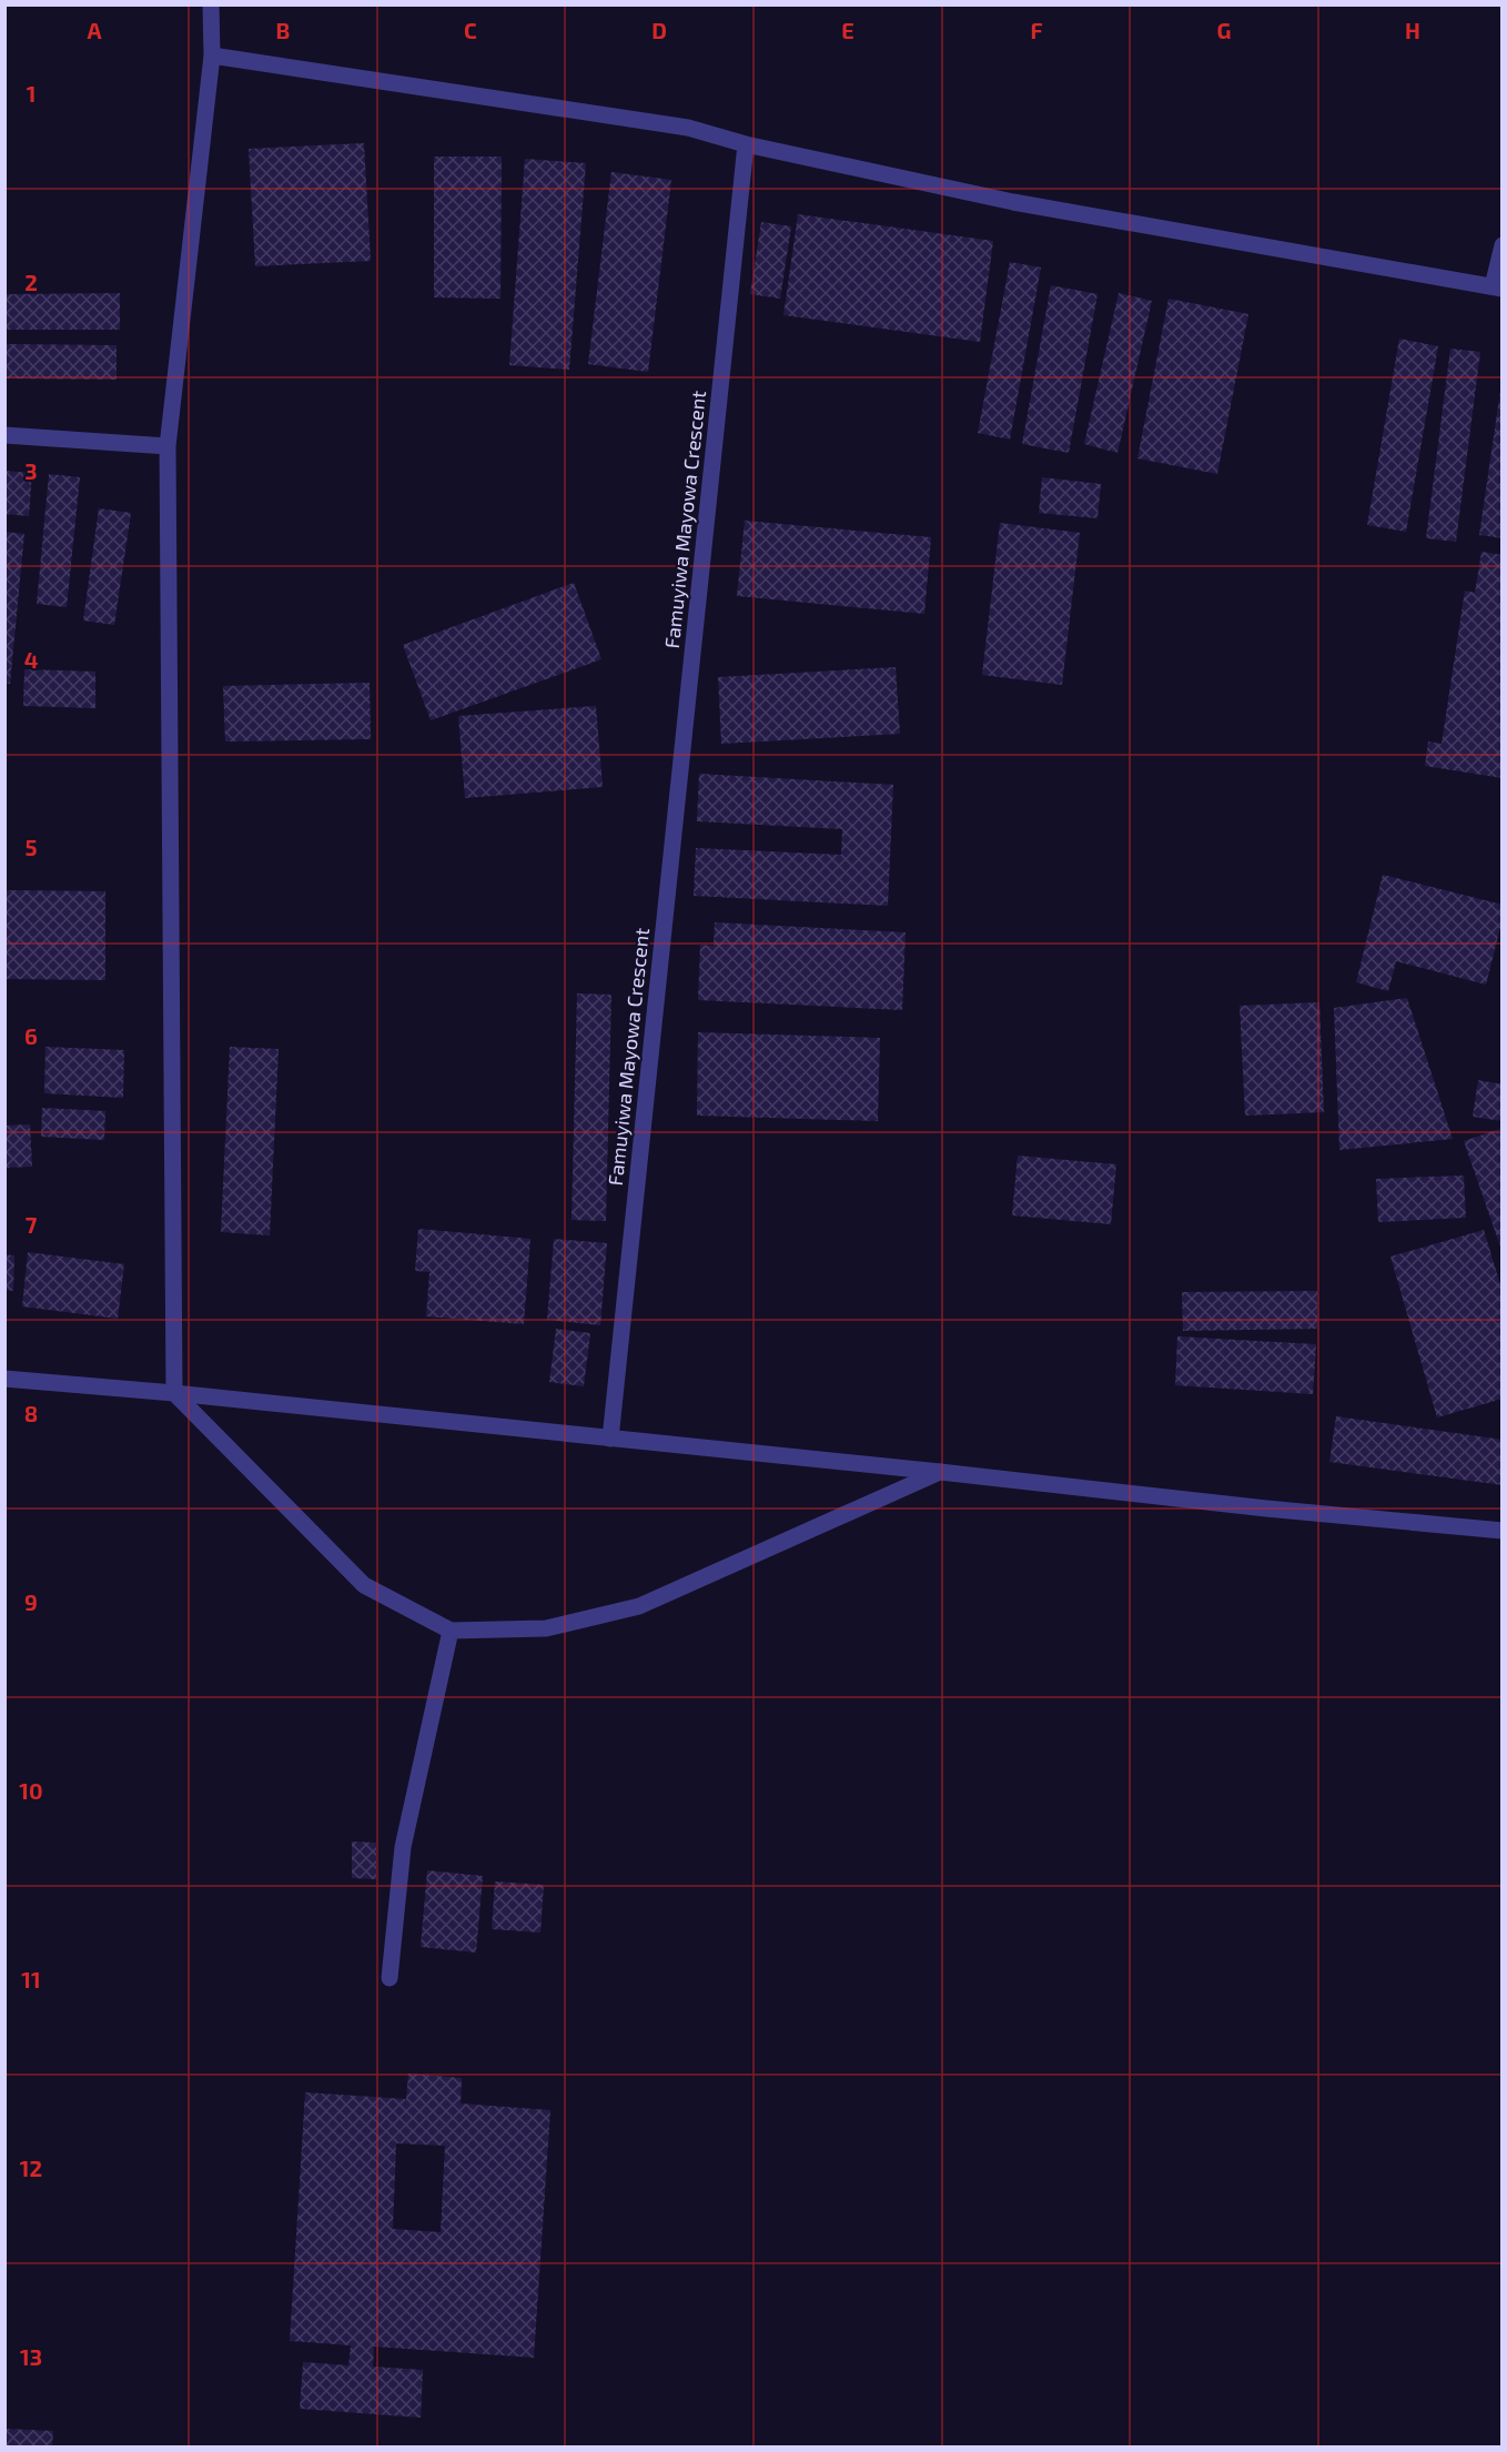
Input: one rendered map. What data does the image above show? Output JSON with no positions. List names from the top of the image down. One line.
{"streets":{"street":["Famuyiwa Mayowa Crescent"]},"grid":{"columns":["A","B","C","D","E","F","G","H"],"rows":["1","2","3","4","5","6","7","8","9","10","11","12","13"]}}
